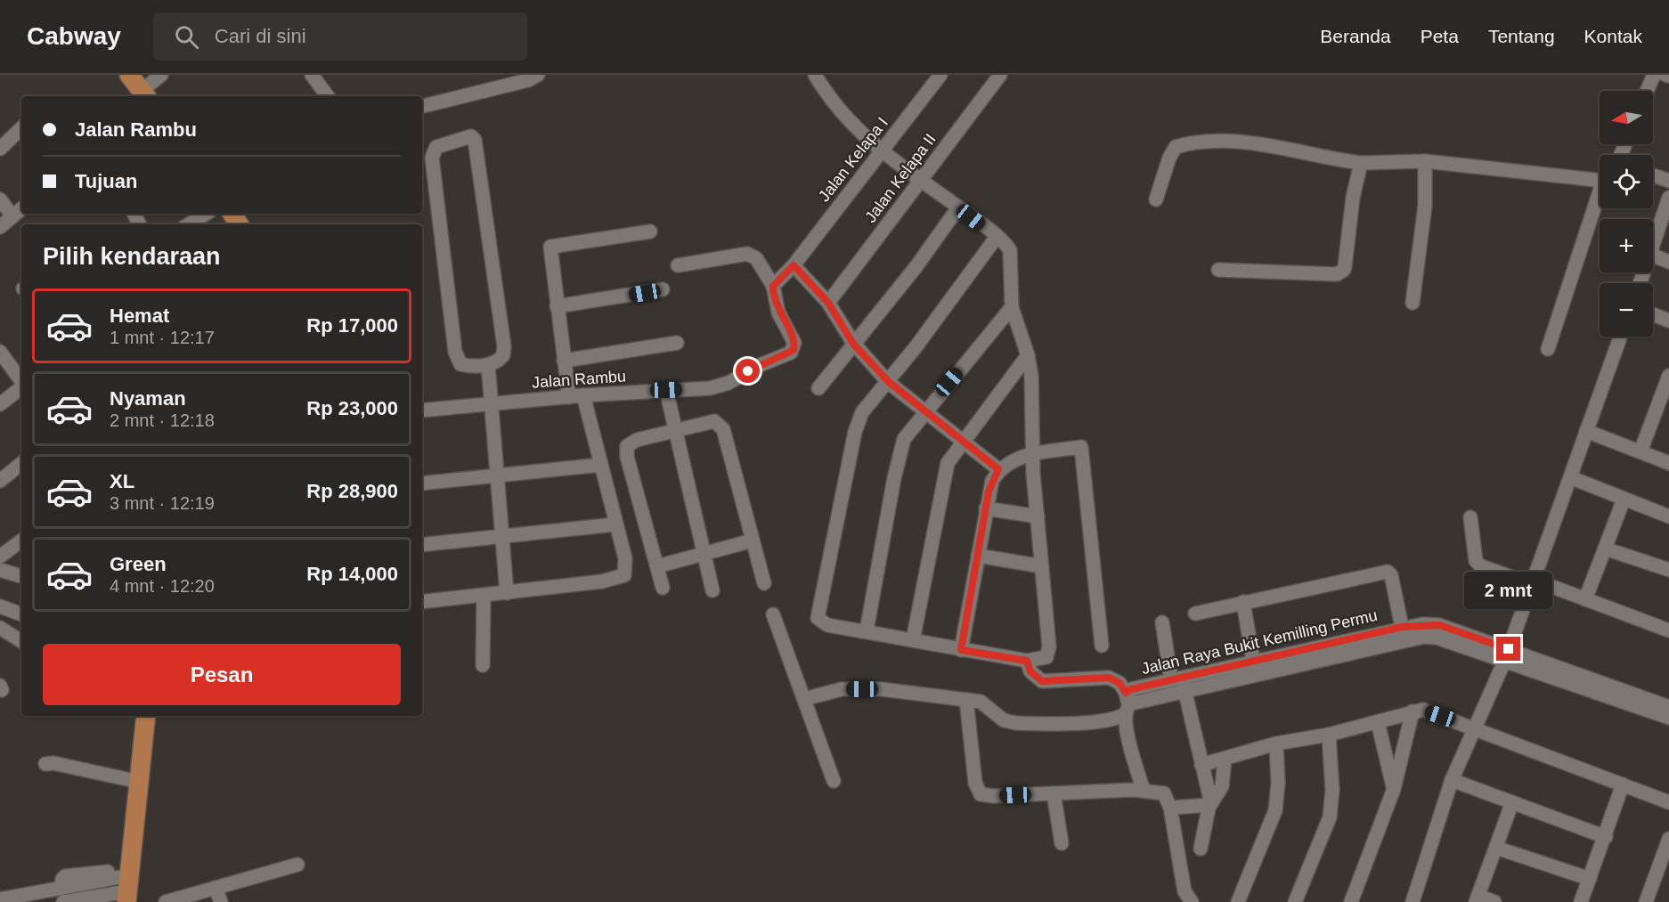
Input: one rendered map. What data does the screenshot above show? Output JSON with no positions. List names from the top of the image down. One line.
{"streets":{"street":["Jalan Kelapa I","Jalan Kelapa II","Jalan Rambu","Jalan Raya Bukit Kemilling Permu"]},"north":"left","page":{"header":"Cabway","search":"Cari di sini","nav":["Beranda","Peta","Tentang","Kontak"],"map_buttons":["+","−"],"banner":["Jalan Rambu","Tujuan"],"heading":"Pilih kendaraan","list":[{"name":"Hemat","note":"1 mnt · 12:17","value":"Rp 17,000"},{"name":"Nyaman","note":"2 mnt · 12:18","value":"Rp 23,000"},{"name":"XL","note":"3 mnt · 12:19","value":"Rp 28,900"},{"name":"Green","note":"4 mnt · 12:20","value":"Rp 14,000"}],"bubble":"2 mnt","buttons":"Pesan"}}
